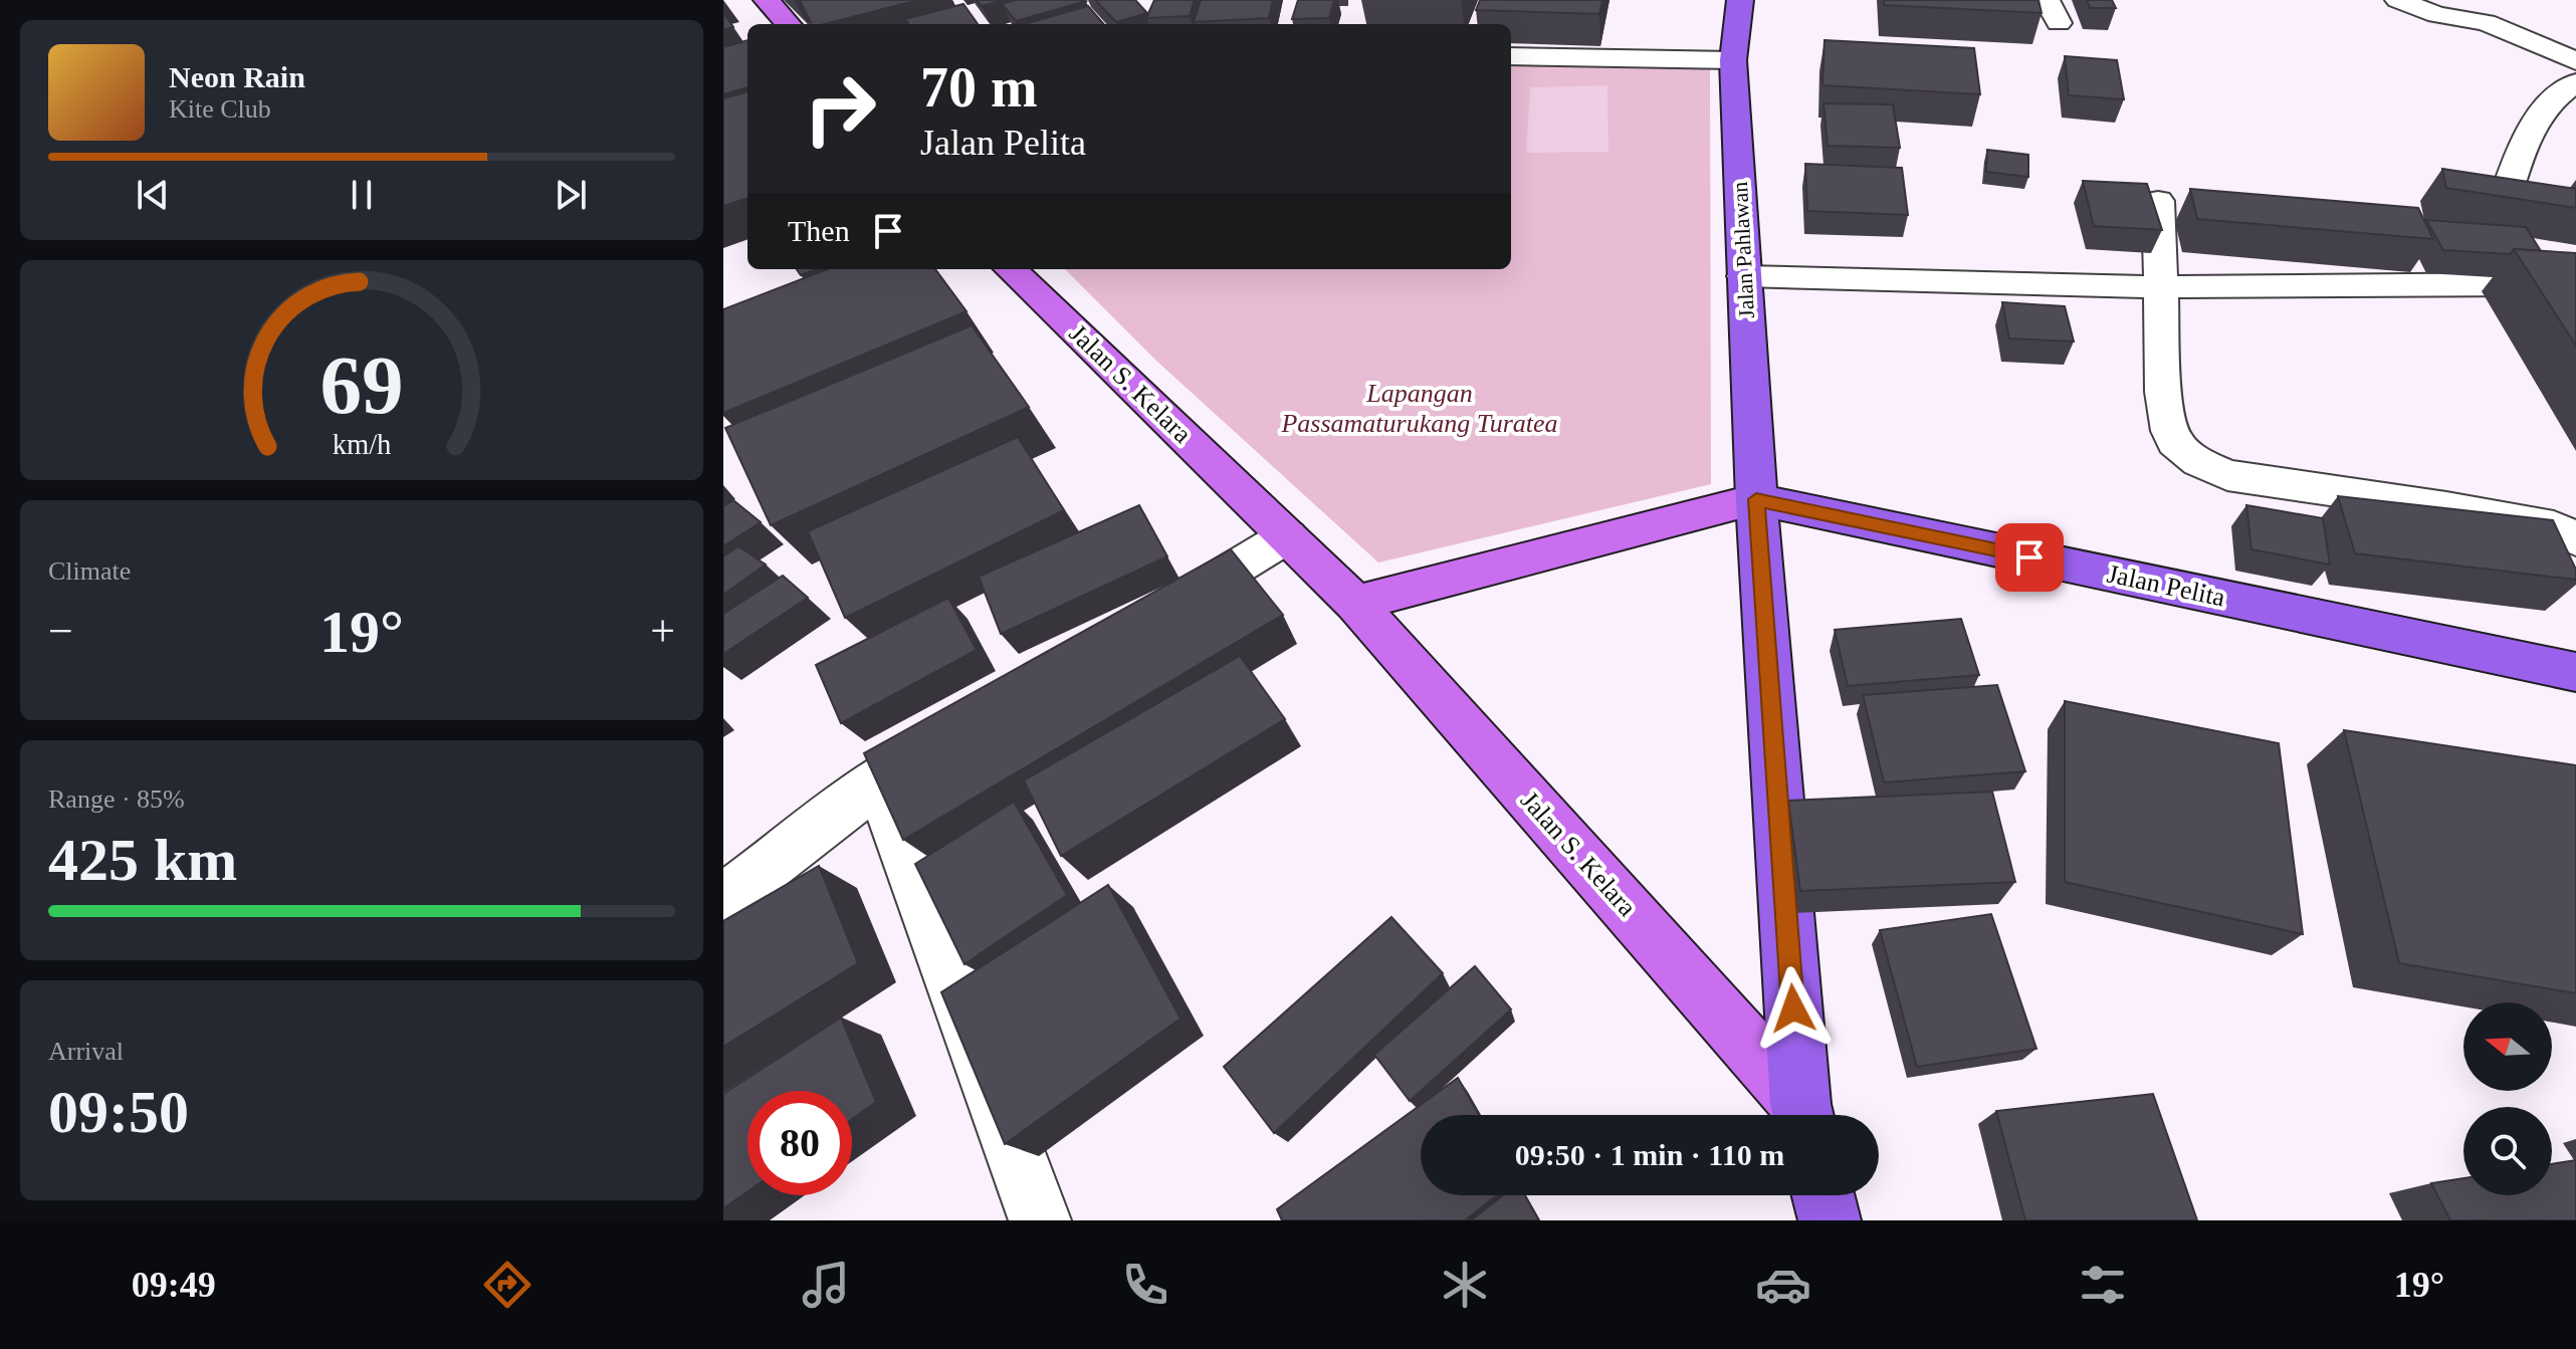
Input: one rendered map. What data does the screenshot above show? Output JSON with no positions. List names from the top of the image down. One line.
{"streets":{"highway":["Jalan Pahlawan","Jalan Pelita"],"main road":["Jalan S. Kelara"]},"crossings":[["Jalan Pahlawan","Jalan Pelita"]],"parks":["Lapangan Passamaturukang Turatea"],"north":"left","page":{"turn":["70 m","Jalan Pelita"],"song":["Neon Rain","Kite Club"],"then":"Then","tile":["Climate",["Range · 85%","425 km"],["Arrival","09:50"]],"heat":["−","19°","+"],"limit":"80","trip":"09:50 · 1 min · 110 m","tabs":["09:49","19°"],"gauge":["69","km/h"]}}
